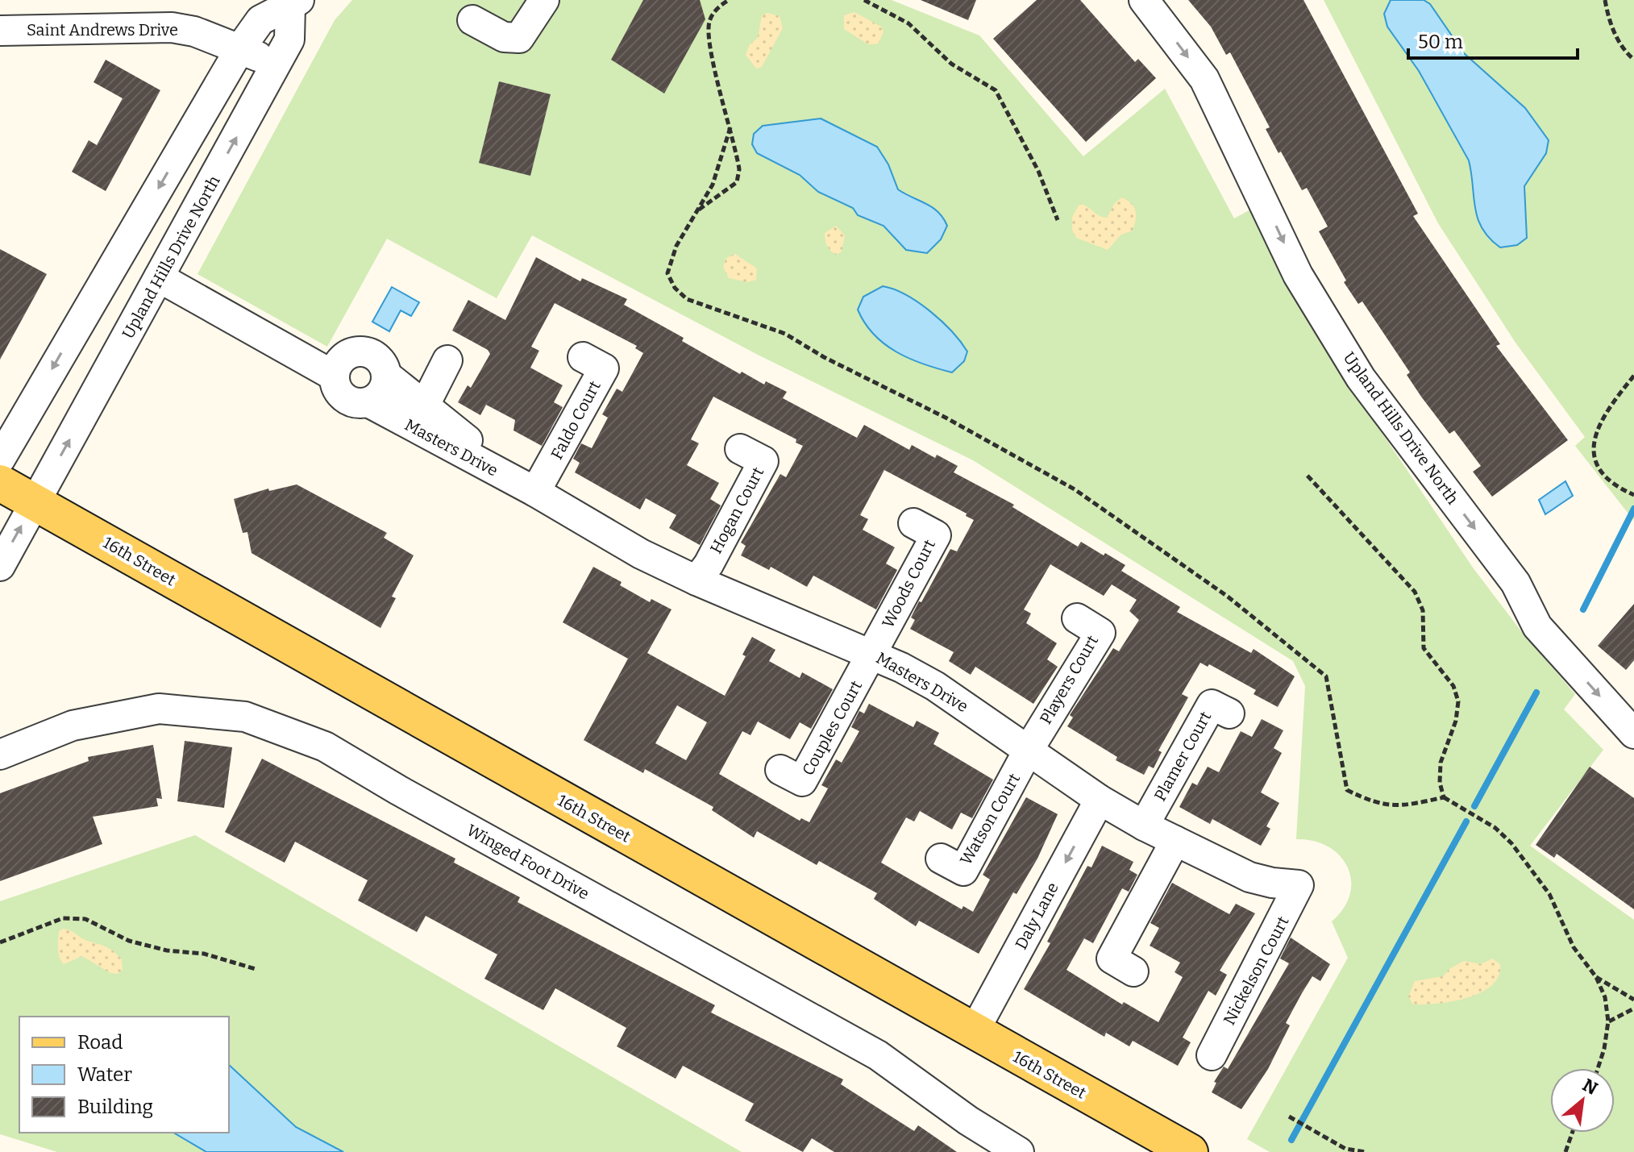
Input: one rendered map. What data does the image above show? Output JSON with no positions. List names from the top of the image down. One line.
{"streets":{"main road":["16th Street"],"street":["Saint Andrews Drive","Upland Hills Drive North","Faldo Court","Masters Drive","Hogan Court","Woods Court","Players Court","Couples Court","Plamer Court","Watson Court","Winged Foot Drive","Daly Lane","Nickelson Court"]},"crossings":[["Saint Andrews Drive","Upland Hills Drive North"],["Upland Hills Drive North","16th Street"],["Faldo Court","Masters Drive"],["Masters Drive","Hogan Court"],["Masters Drive","Woods Court"],["Masters Drive","Players Court"],["Masters Drive","Couples Court"],["Masters Drive","Plamer Court"],["Masters Drive","Watson Court"],["Masters Drive","Daly Lane"],["Masters Drive","Nickelson Court"],["16th Street","Daly Lane"],["Woods Court","Couples Court"],["Players Court","Watson Court"]],"one_way":["Daly Lane"],"legend":["Road","Water","Building"],"scale_bar":"50 m","north":"top right"}
